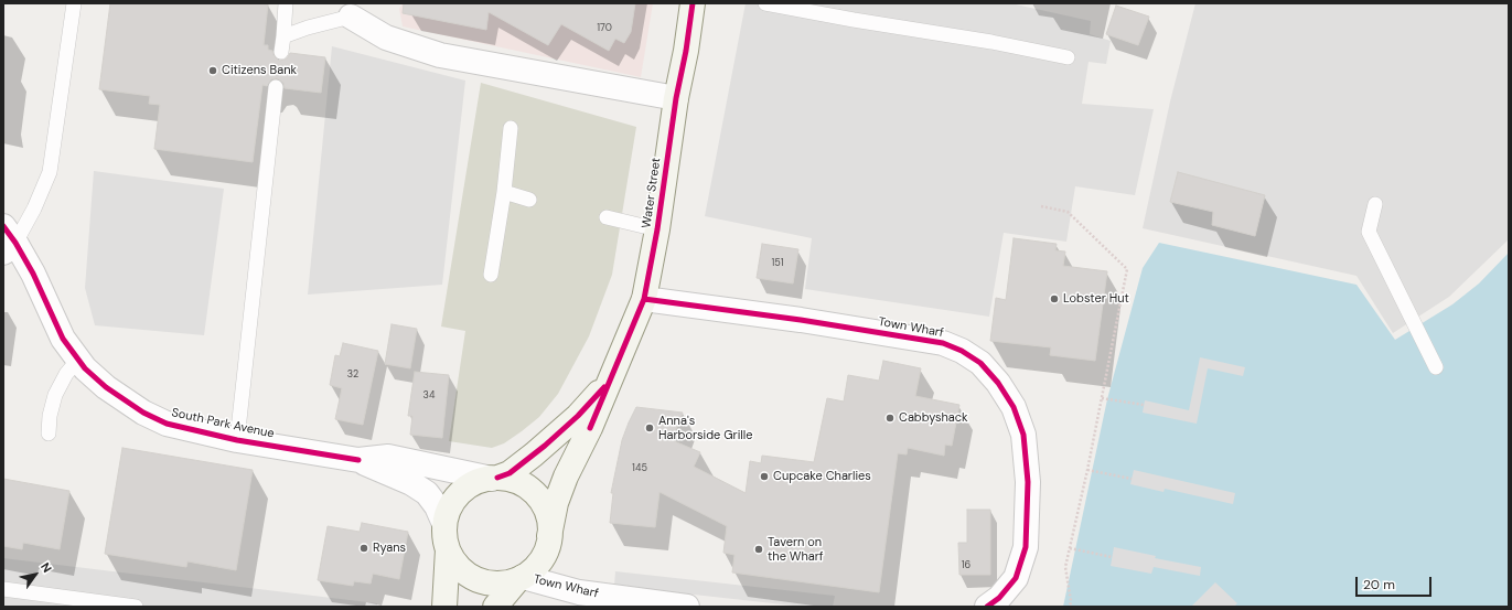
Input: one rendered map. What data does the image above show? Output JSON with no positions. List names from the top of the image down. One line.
{"streets":{"main road":["Water Street"],"street":["Town Wharf","South Park Avenue"]},"crossings":[["Water Street","Town Wharf"],["Water Street","South Park Avenue"],["Town Wharf","South Park Avenue"]],"places":["Citizens Bank","Lobster Hut","Cabbyshack","Anna's Harborside Grille","Cupcake Charlies","Ryans","Tavern on the Wharf"],"house_numbers":["170","151","32","34","145","16"],"scale_bar":"20 m","north":"top right"}
